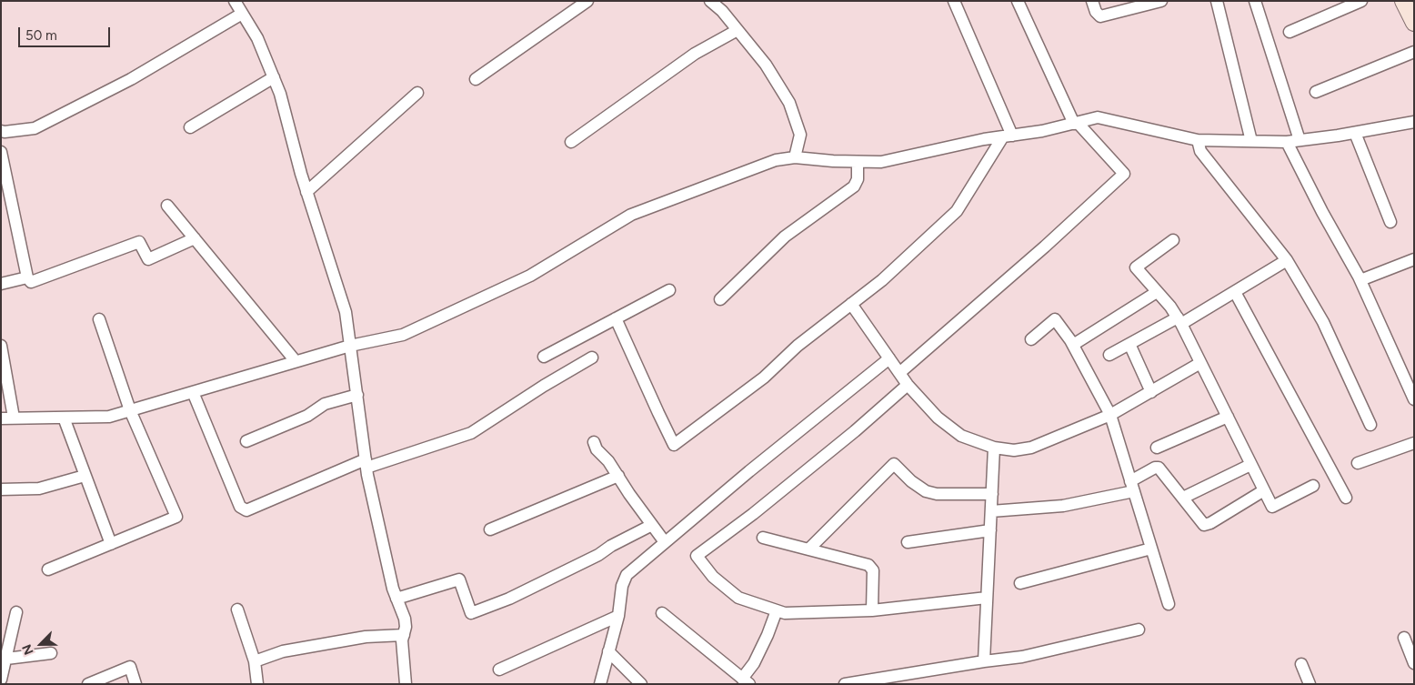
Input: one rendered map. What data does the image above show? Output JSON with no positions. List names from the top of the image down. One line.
{"scale_bar":"50 m","north":"bottom left"}
